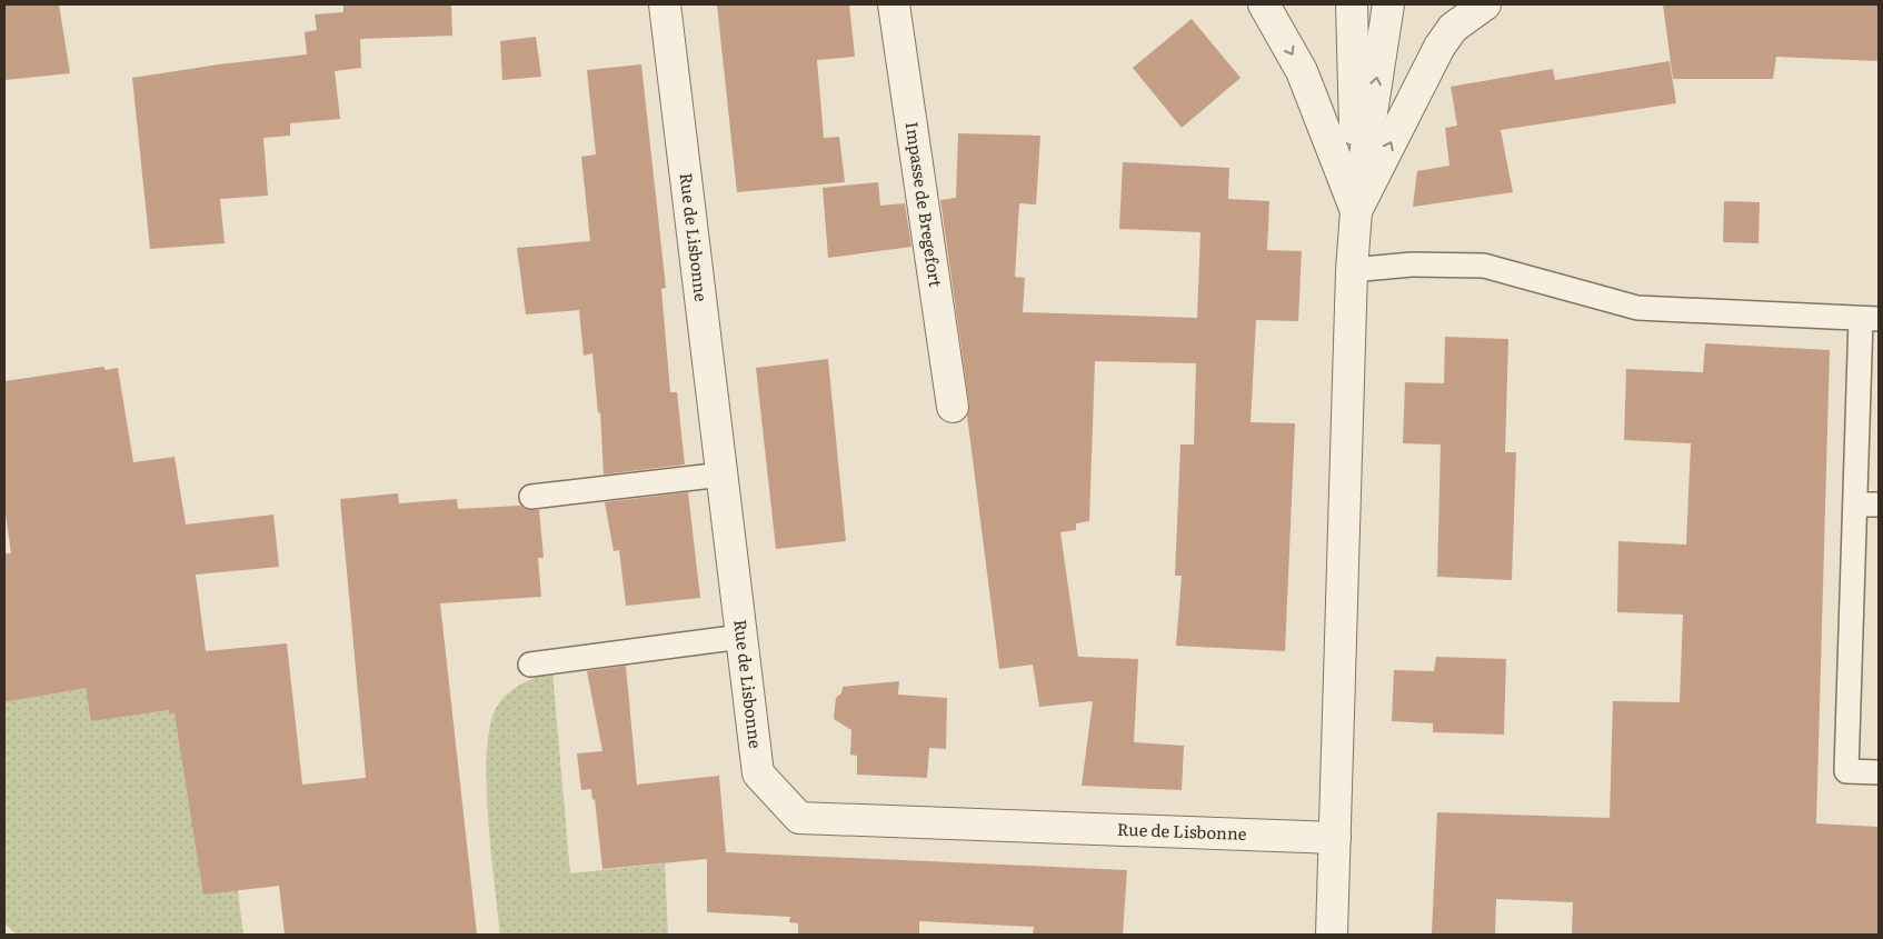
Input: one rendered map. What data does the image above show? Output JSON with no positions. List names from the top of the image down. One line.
{"streets":{"street":["Impasse de Bregefort","Rue de Lisbonne"]}}
